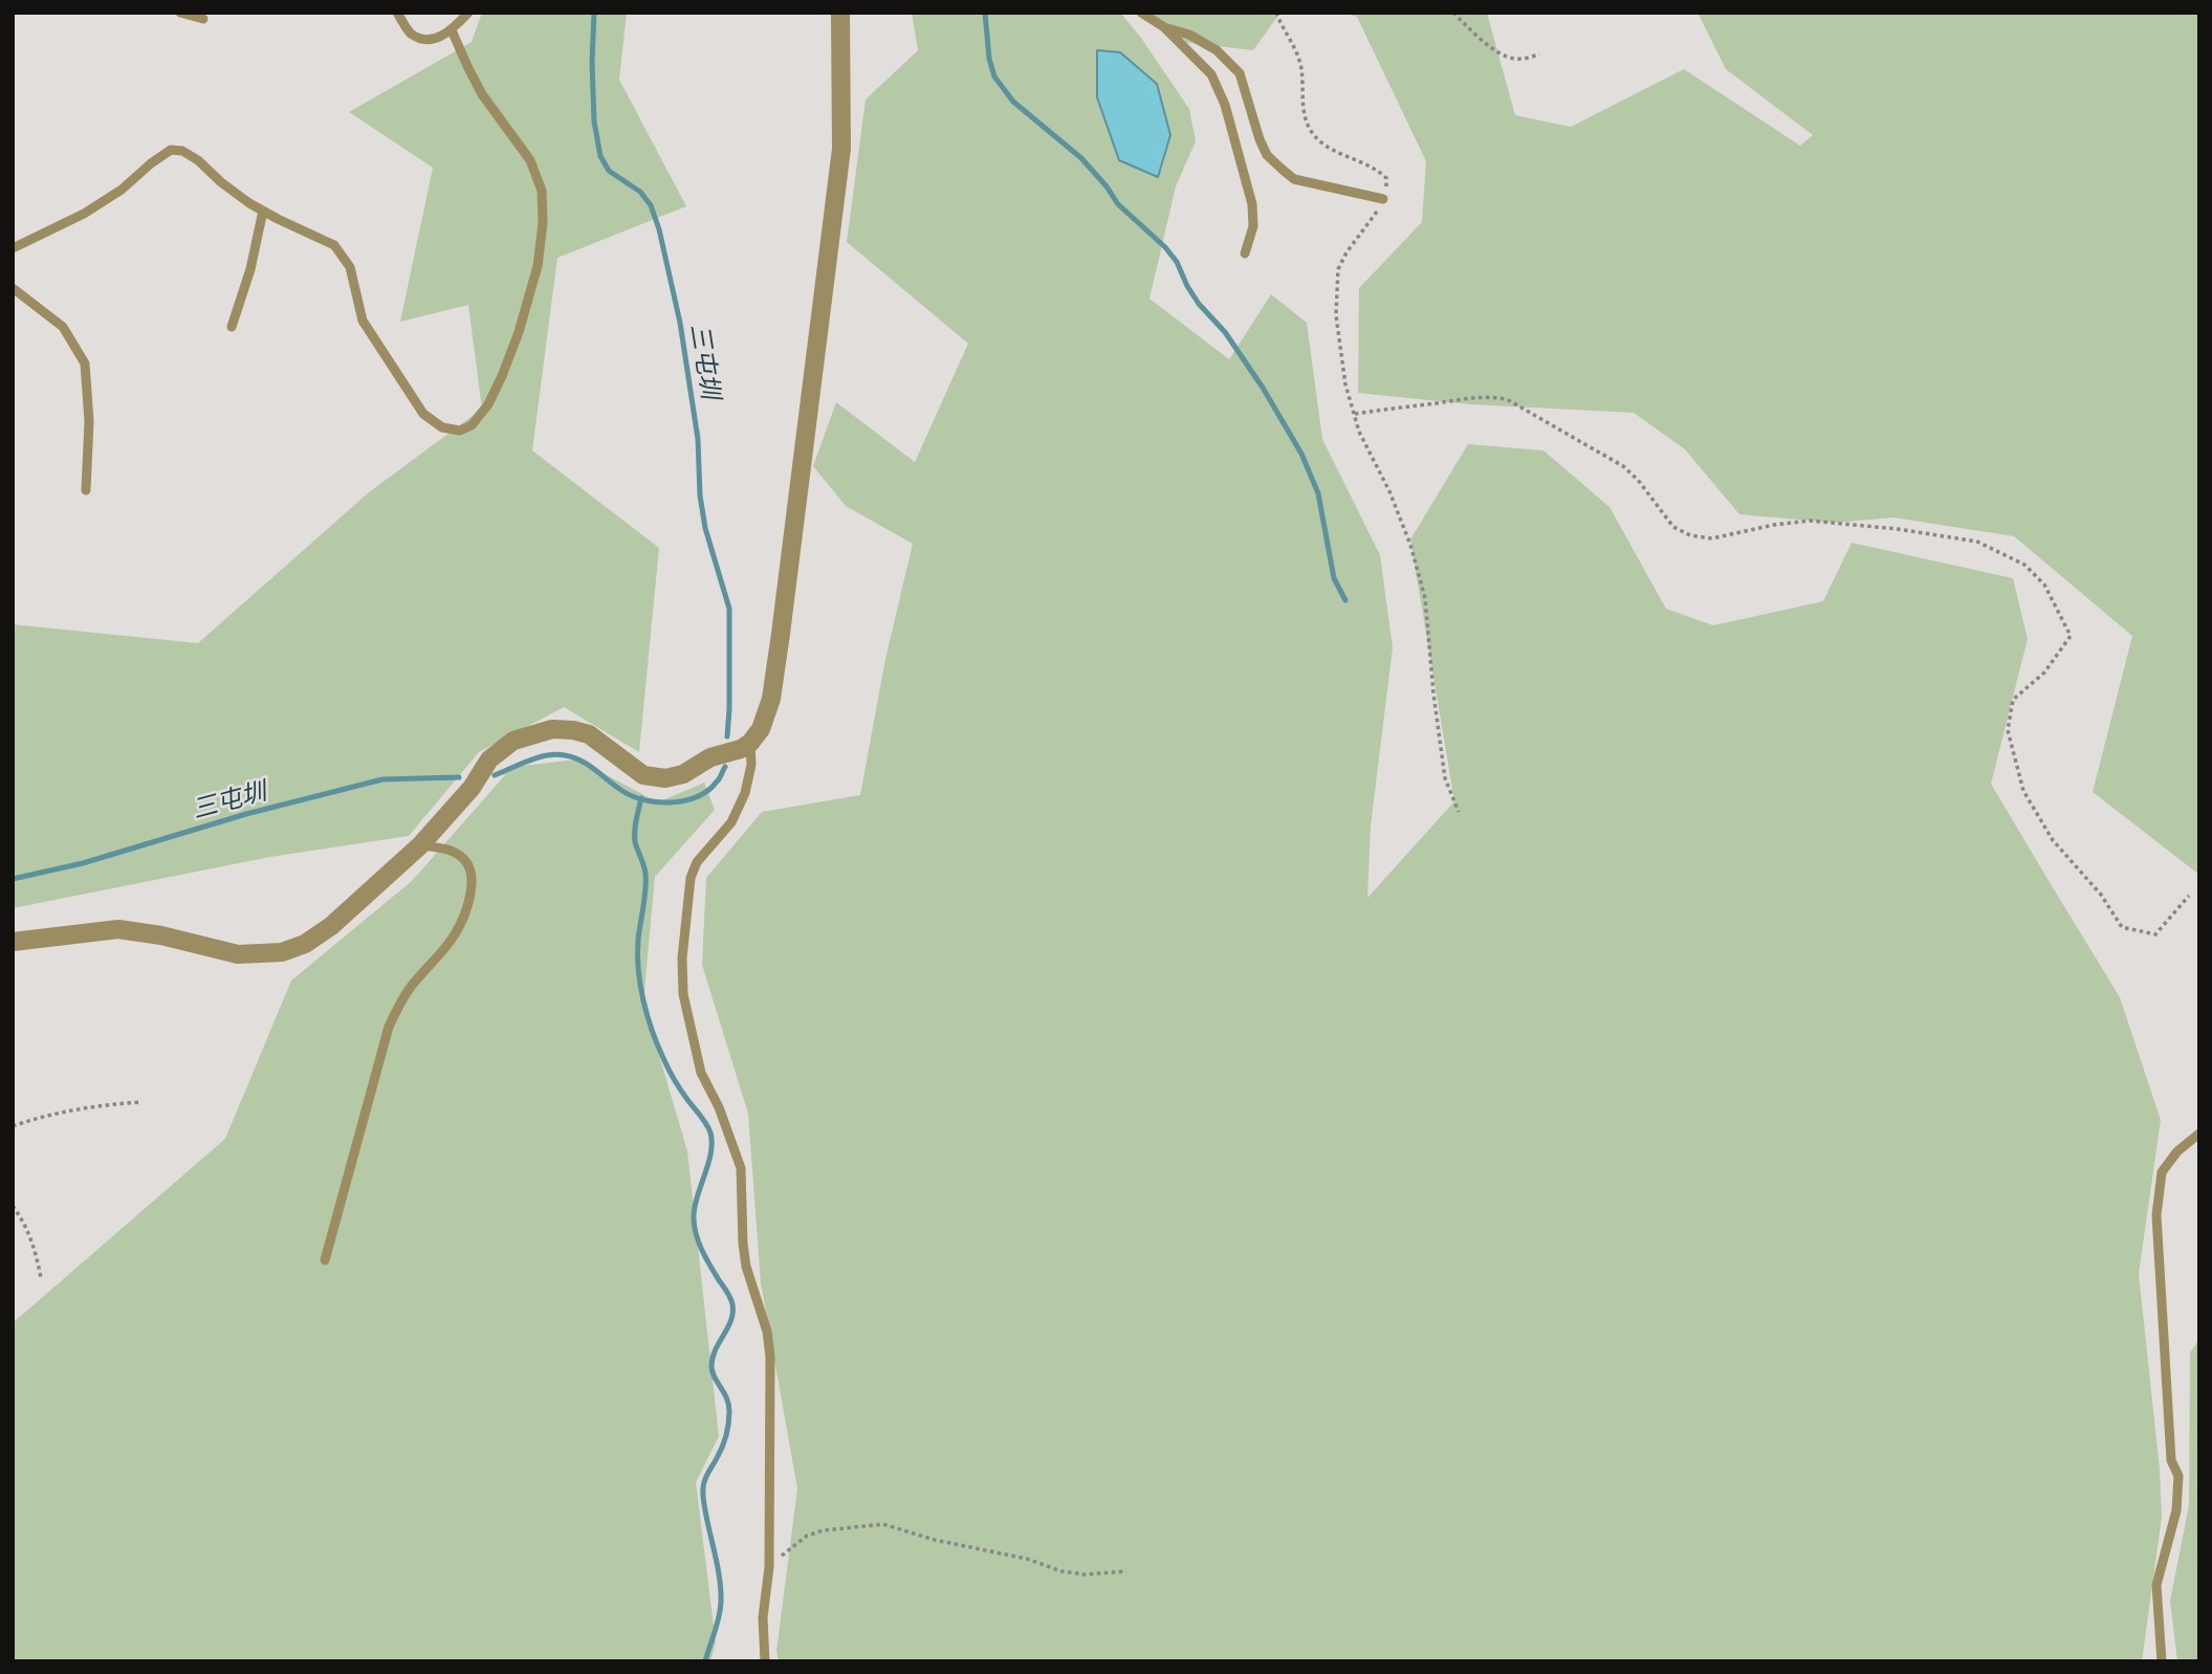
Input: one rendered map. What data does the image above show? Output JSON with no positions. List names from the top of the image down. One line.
{"water":["三屯圳"]}
